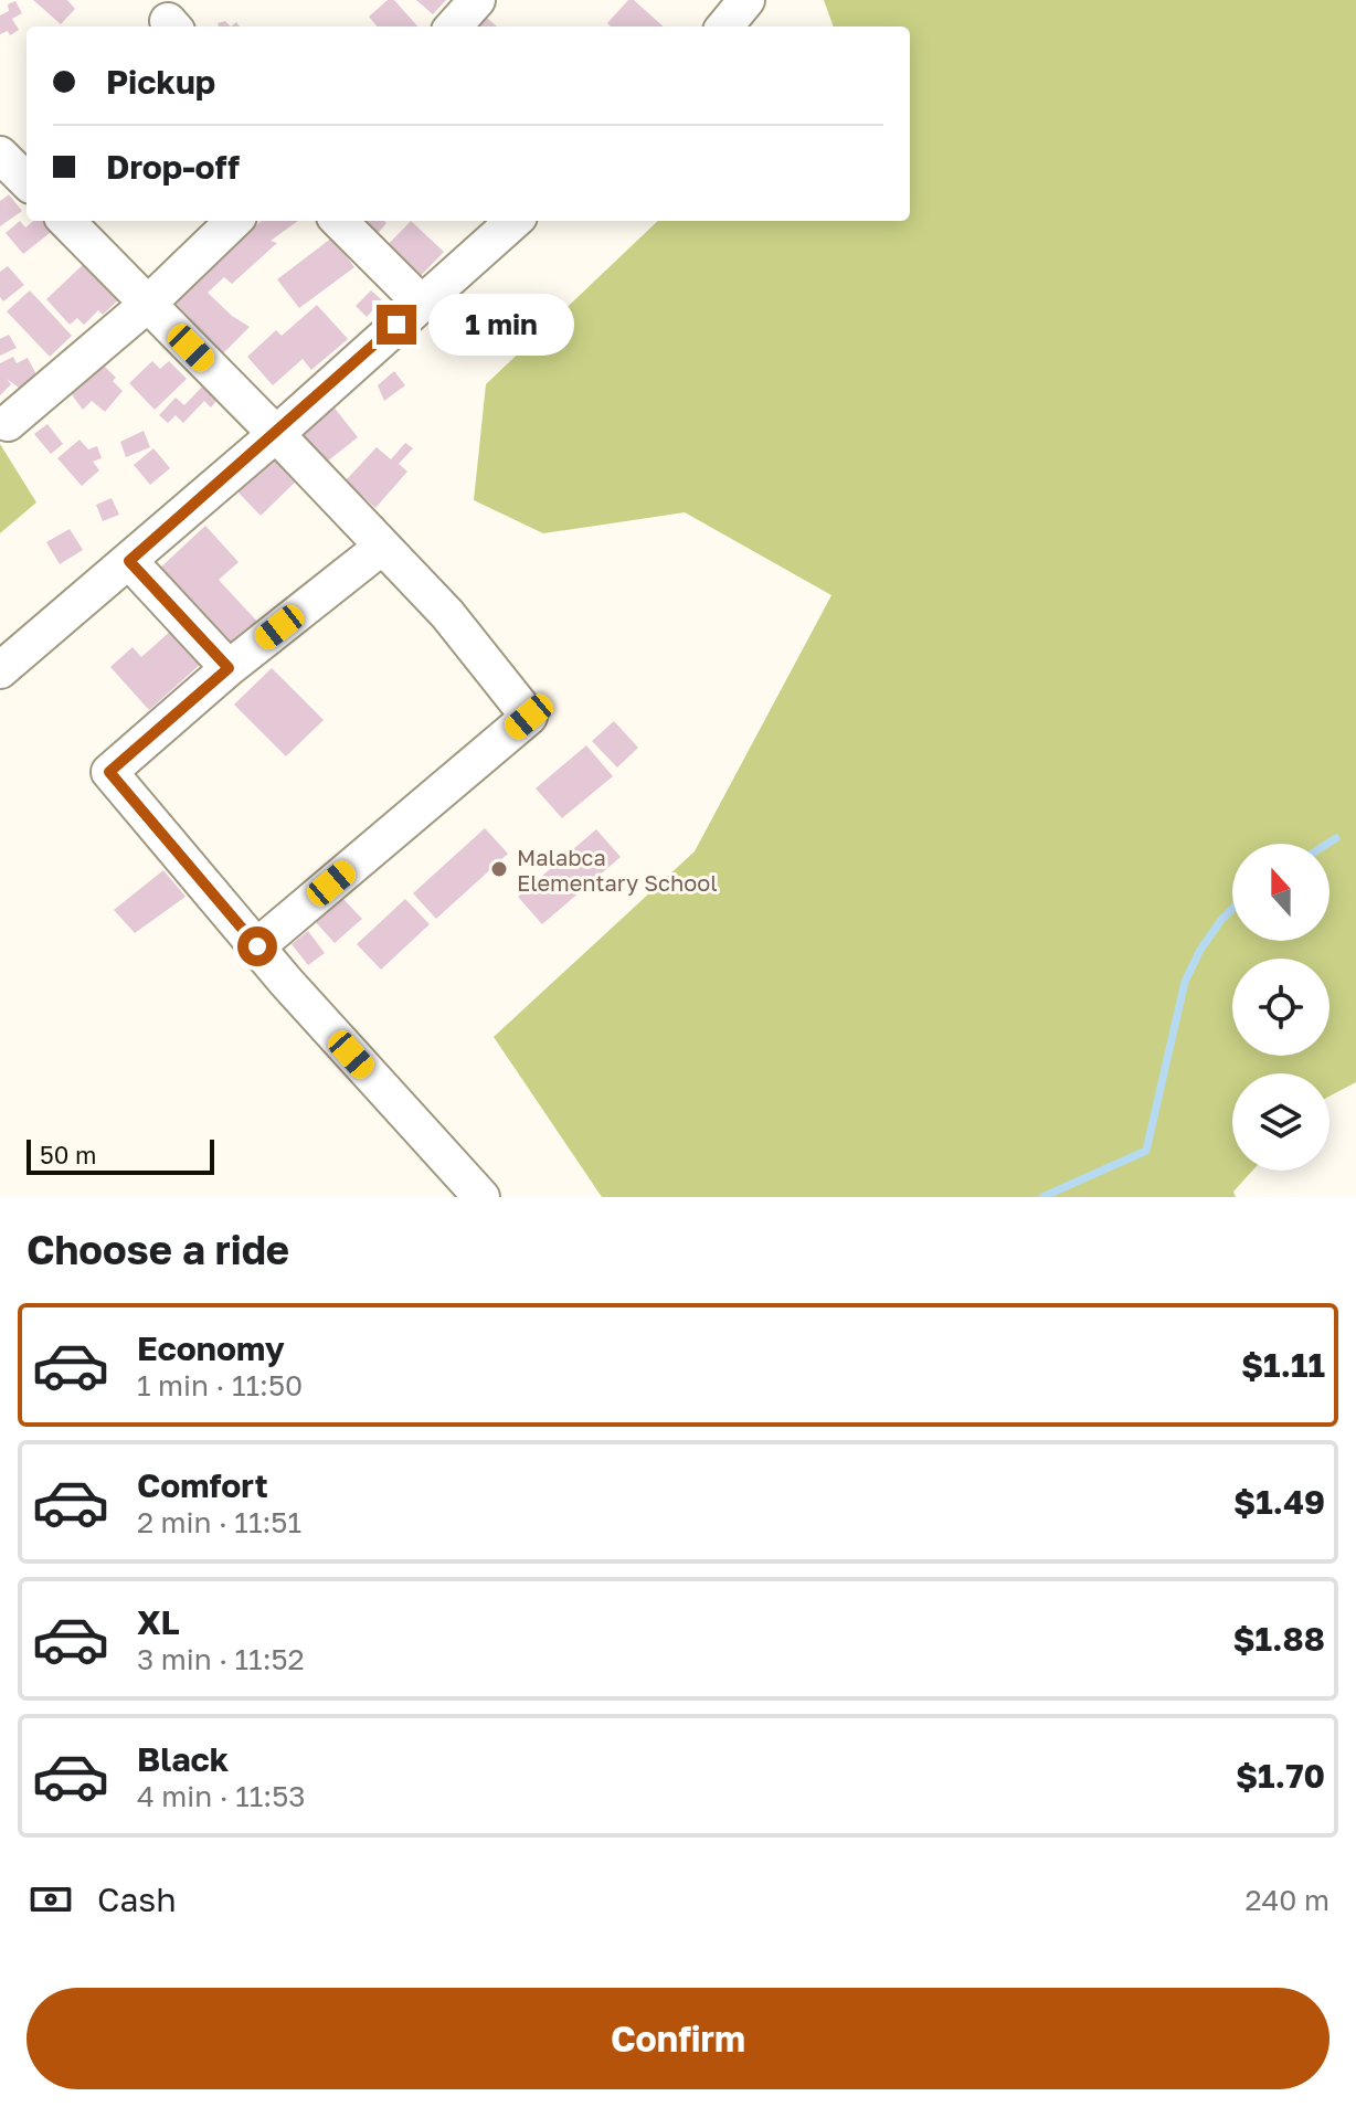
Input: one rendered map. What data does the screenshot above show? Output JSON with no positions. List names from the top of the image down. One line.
{"places":["Malabca Elementary School"],"scale_bar":"50 m","north":"top","page":{"banner":["Pickup","Drop-off"],"bubble":"1 min","scale":"50 m","heading":"Choose a ride","list":[{"name":"Economy","note":"1 min · 11:50","value":"$1.11"},{"name":"Comfort","note":"2 min · 11:51","value":"$1.49"},{"name":"XL","note":"3 min · 11:52","value":"$1.88"},{"name":"Black","note":"4 min · 11:53","value":"$1.70"}],"pay":["Cash","240 m"],"buttons":"Confirm"}}
